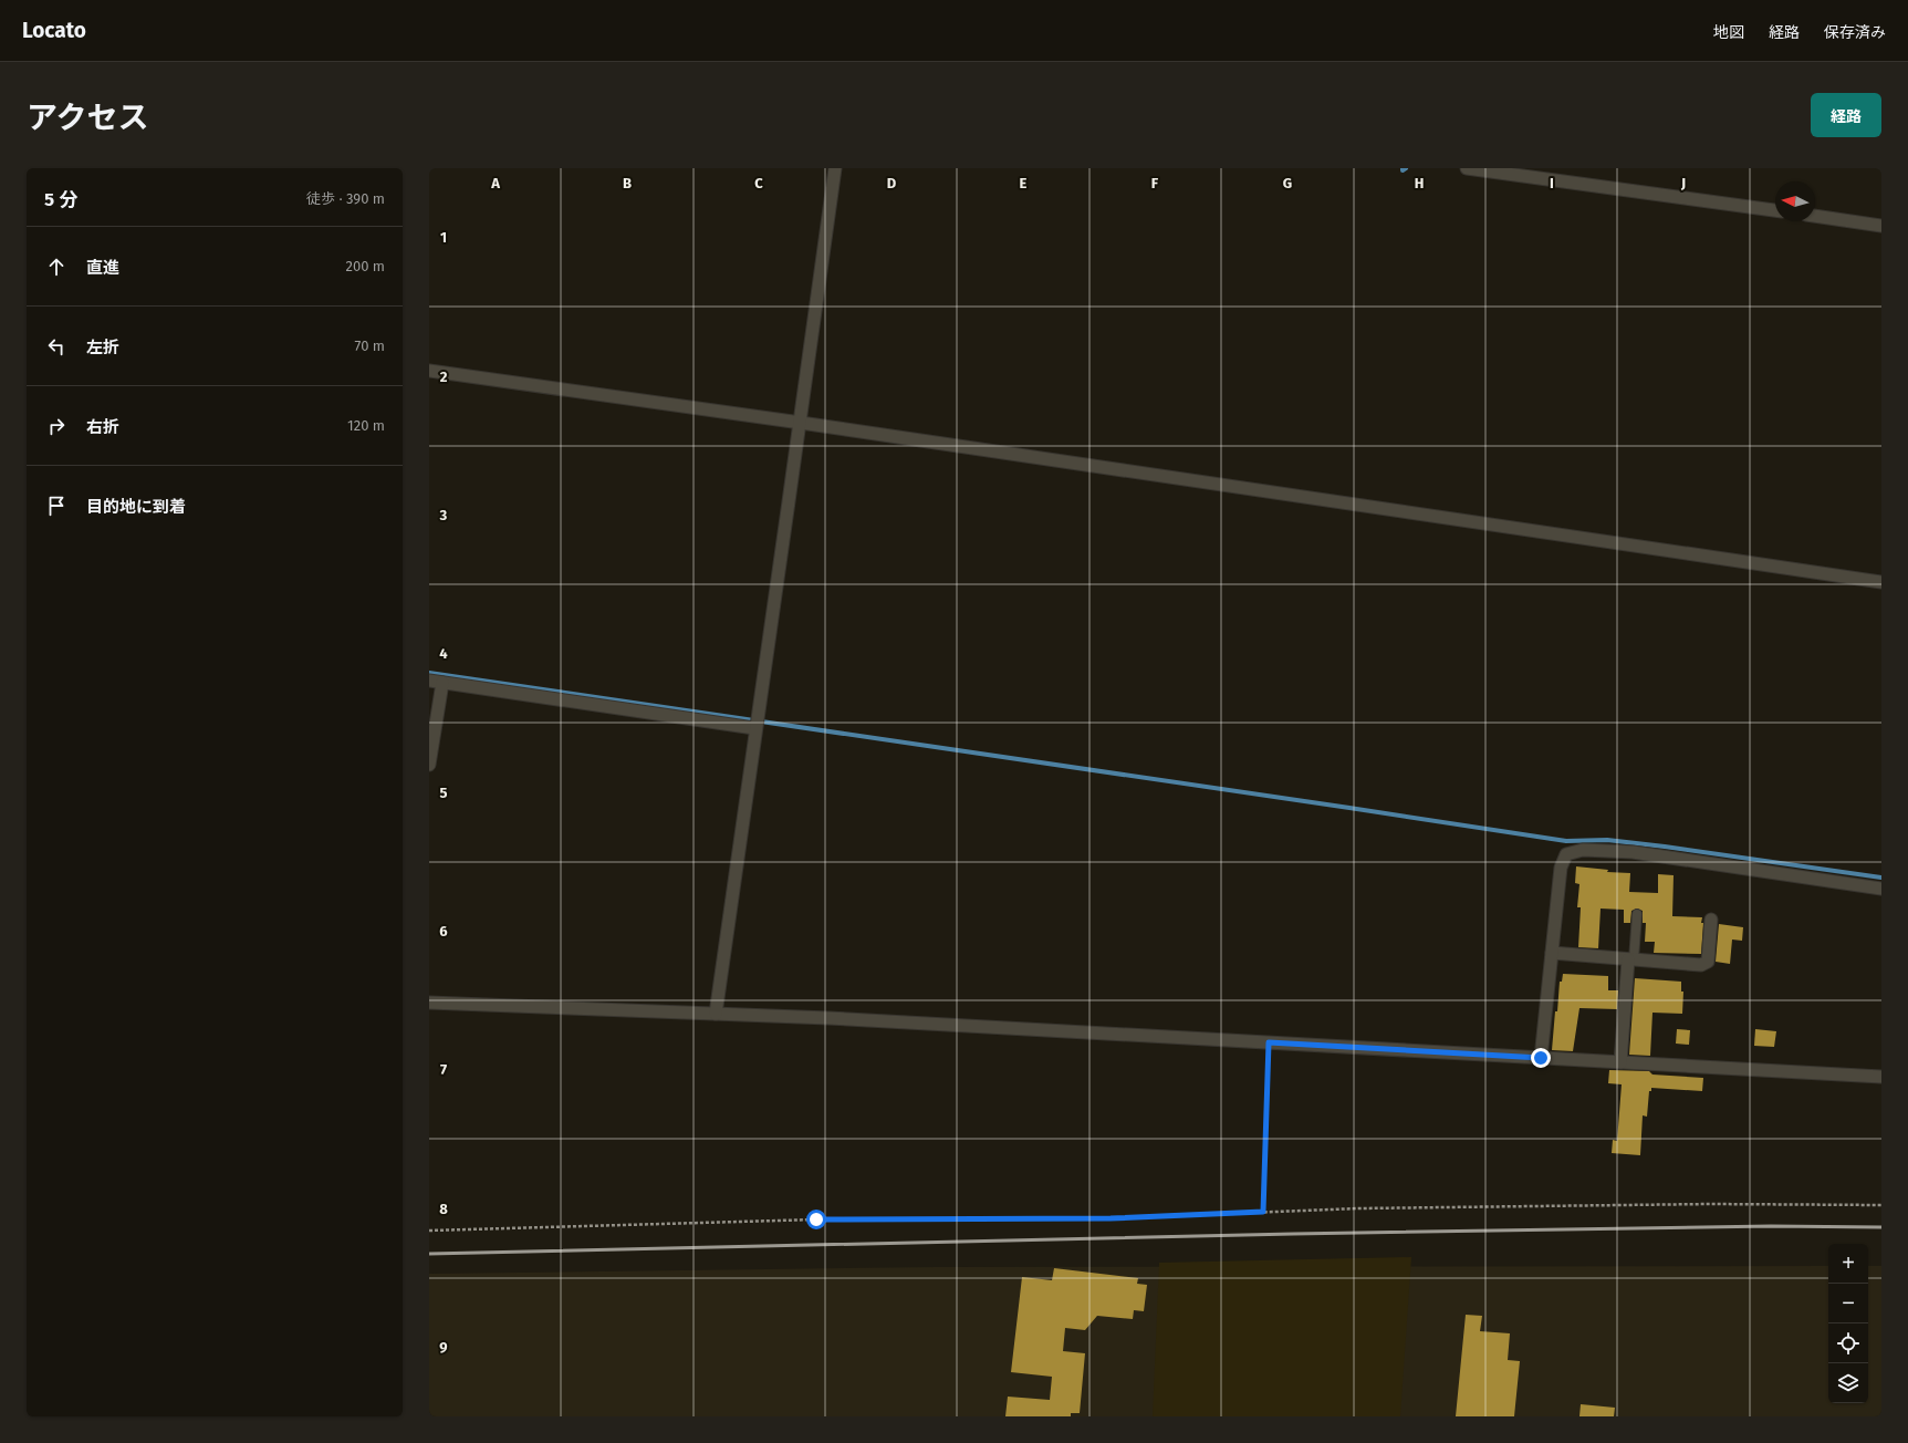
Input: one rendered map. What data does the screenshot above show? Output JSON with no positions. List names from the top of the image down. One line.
{"north":"left","page":{"header":"Locato","nav":["地図","経路","保存済み"],"title":"アクセス","buttons":"経路","heading":["5 分","徒歩 · 390 m"],"list":[["直進","200 m"],["左折","70 m"],["右折","120 m"],"目的地に到着"],"map_buttons":["+","−"]},"grid":{"columns":["A","B","C","D","E","F","G","H","I","J"],"rows":["1","2","3","4","5","6","7","8","9"]}}
